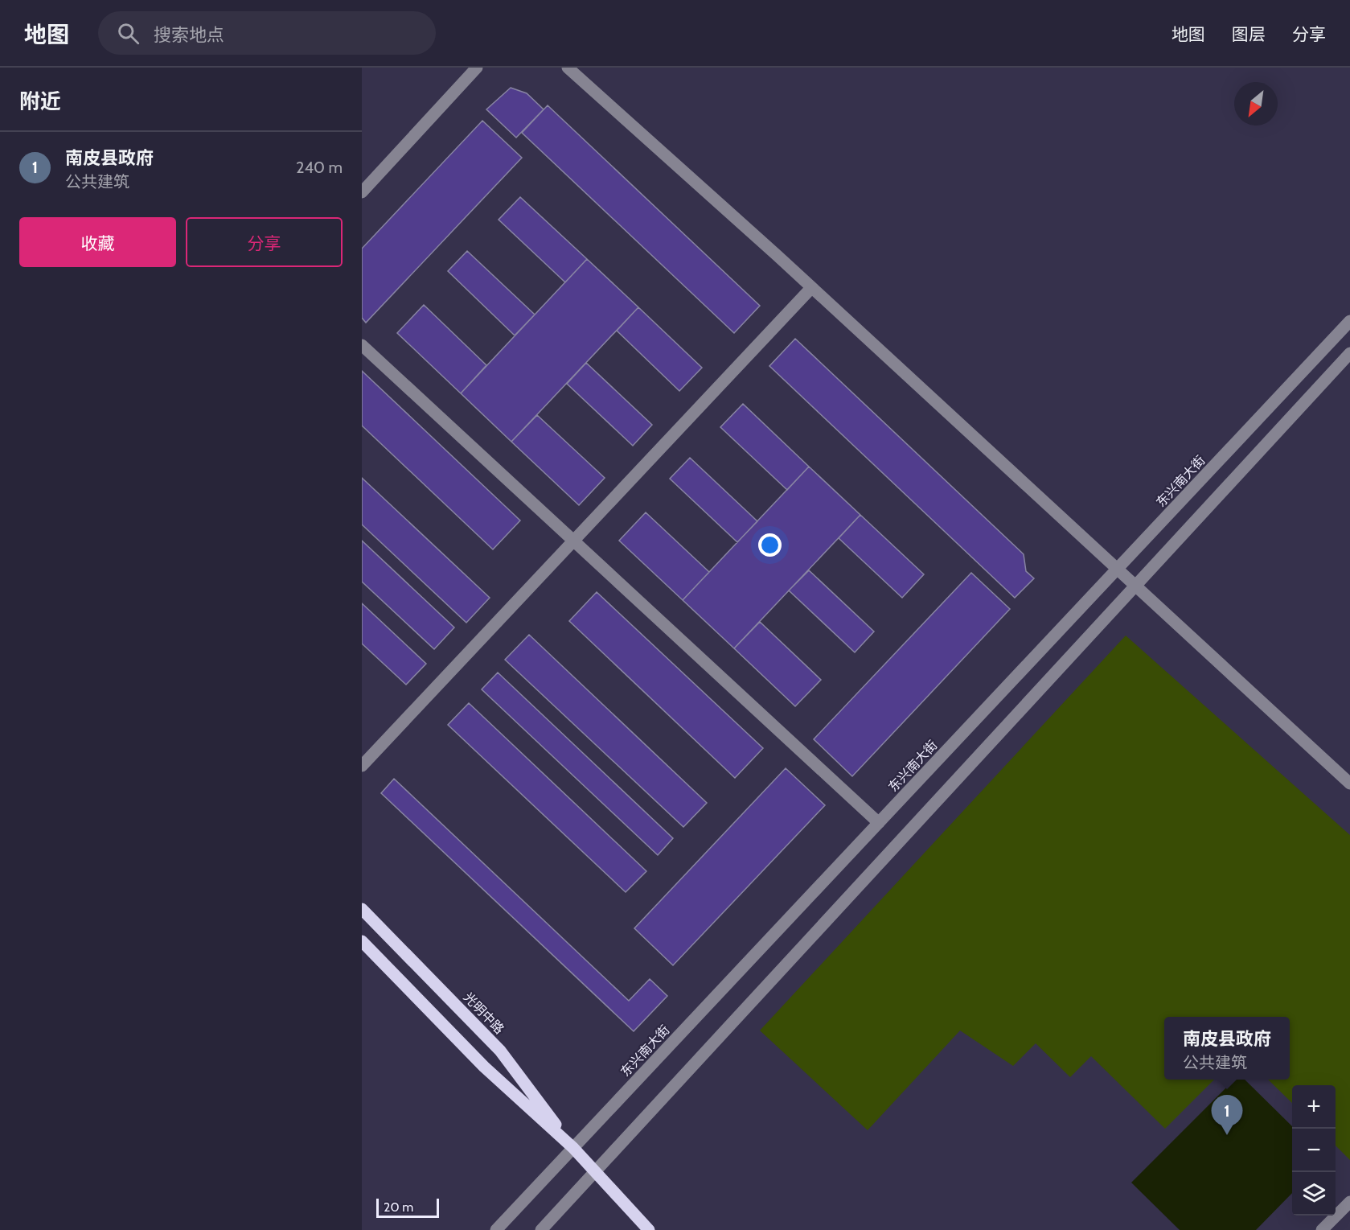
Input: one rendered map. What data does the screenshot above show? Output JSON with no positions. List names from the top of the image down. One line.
{"streets":{"main road":["光明中路"],"street":["东兴南大街"]},"crossings":[["东兴南大街","光明中路"]],"scale_bar":"20 m","north":"bottom left","page":{"header":"地图","search":"搜索地点","nav":["地图","图层","分享"],"heading":"附近","list":[{"mark":"1","name":"南皮县政府","note":"公共建筑","value":"240 m"}],"buttons":["收藏","分享"],"popup":["南皮县政府","公共建筑"],"map_buttons":["+","−"],"pins":"1","scale":"20 m"}}
